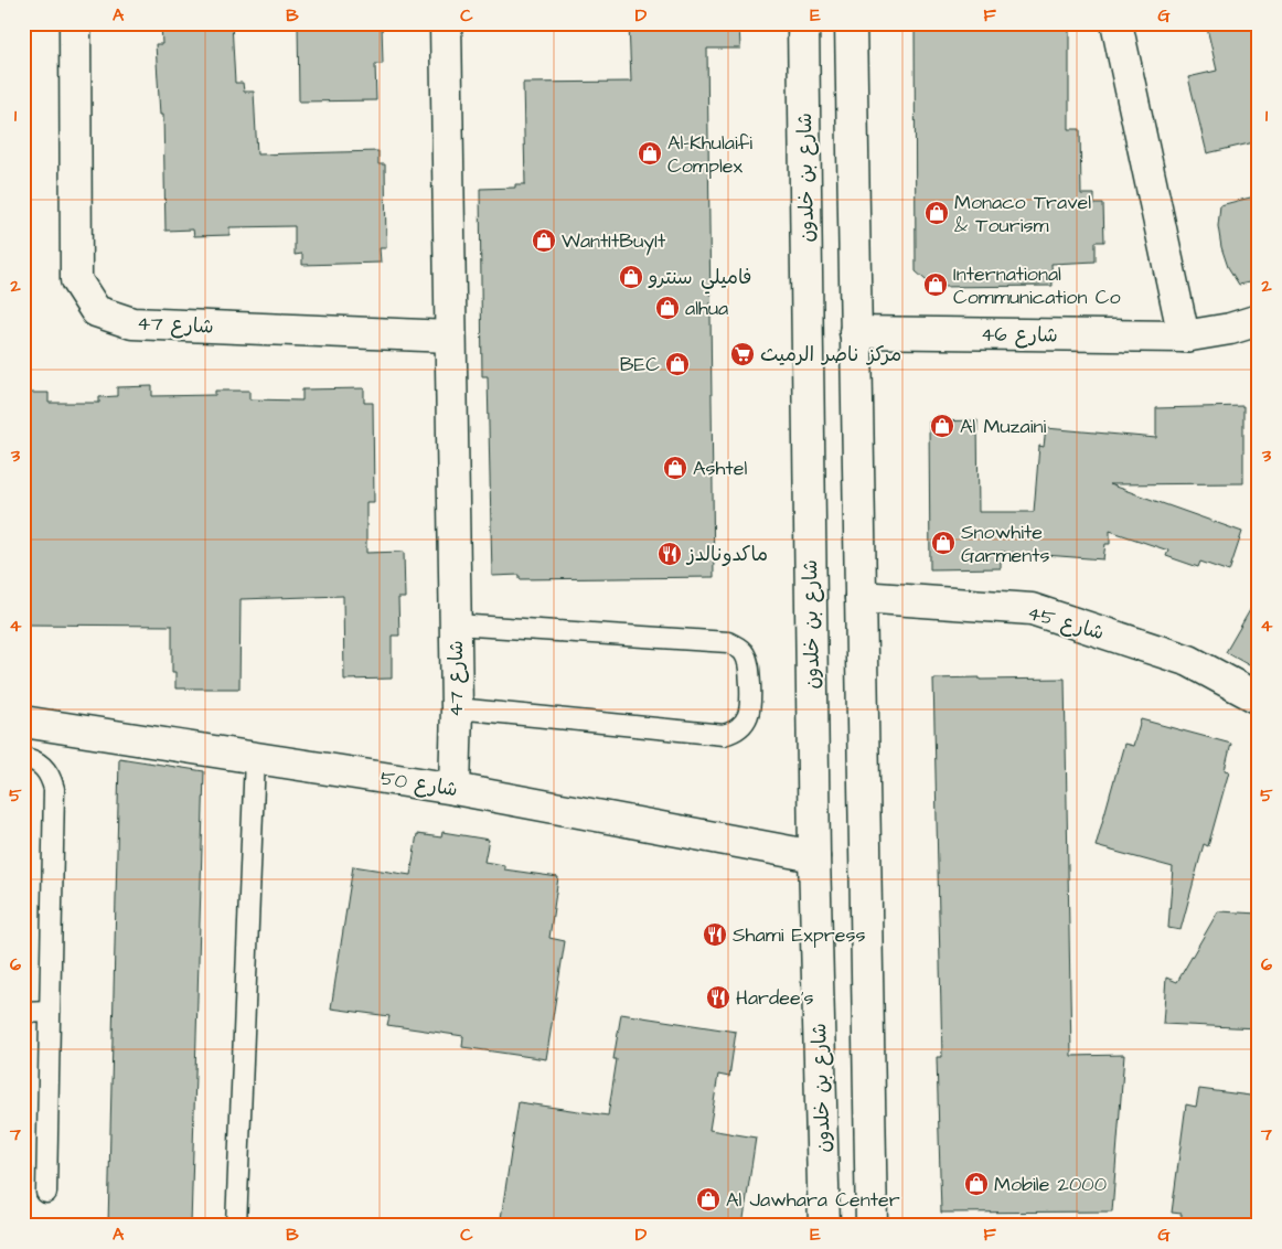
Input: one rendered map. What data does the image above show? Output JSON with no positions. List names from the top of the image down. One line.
{"streets":{"street":["شارع بن خلدون","شارع 47","شارع 46","شارع 45","شارع 50"]},"crossings":[["شارع بن خلدون","شارع 50"],["شارع 47","شارع 50"]],"places":{"shop":["Al-Khulaifi Complex","Monaco Travel & Tourism","WantItBuyIt","فاميلي سنترو","International Communication Co","alhua","BEC","Al Muzaini","Ashtel","Snowhite Garments","Mobile 2000","Al Jawhara Center"],"supermarket":["مركز ناصر الرميث"],"restaurant":["ماكدونالدز","Shami Express","Hardee's"]},"grid":{"columns":["A","B","C","D","E","F","G"],"rows":["1","2","3","4","5","6","7"]}}
